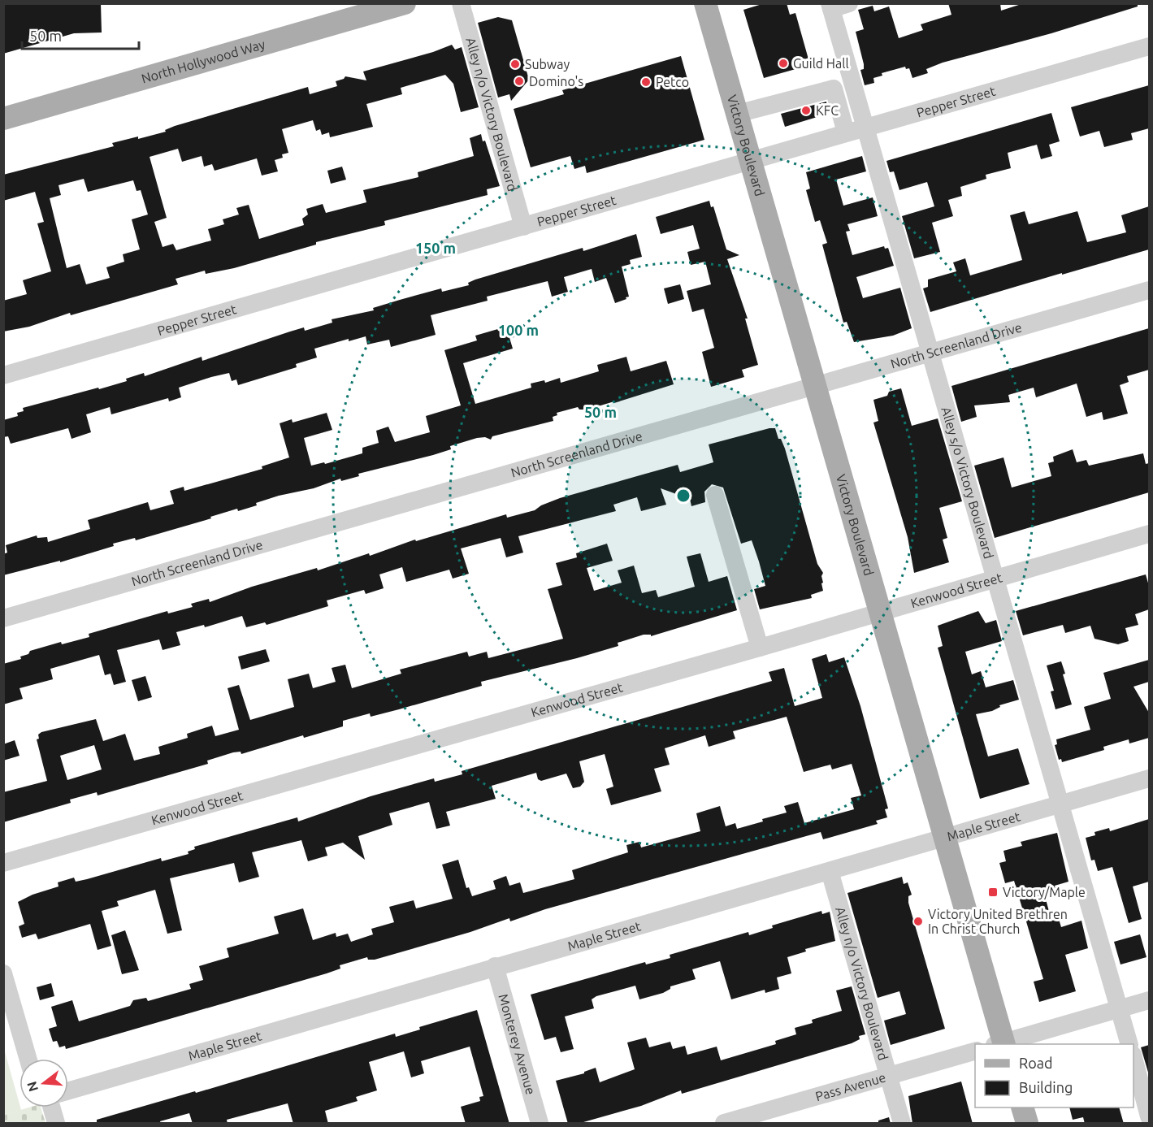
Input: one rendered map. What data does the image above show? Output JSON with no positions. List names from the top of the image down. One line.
{"streets":{"main road":["North Hollywood Way","Victory Boulevard"],"street":["Pepper Street","Alley n/o Victory Boulevard","North Screenland Drive","Alley s/o Victory Boulevard","Kenwood Street","Maple Street","Monterey Avenue","Pass Avenue"]},"crossings":[["Pepper Street","Alley n/o Victory Boulevard"],["Pepper Street","Victory Boulevard"],["Pepper Street","Alley s/o Victory Boulevard"],["Alley n/o Victory Boulevard","Maple Street"],["Alley n/o Victory Boulevard","Pass Avenue"],["Victory Boulevard","North Screenland Drive"],["Victory Boulevard","Kenwood Street"],["Victory Boulevard","Maple Street"],["North Screenland Drive","Alley s/o Victory Boulevard"],["Alley s/o Victory Boulevard","Kenwood Street"],["Alley s/o Victory Boulevard","Maple Street"],["Maple Street","Monterey Avenue"]],"places":{"other":["Guild Hall","Subway","Domino's","Petco","KFC","Victory United Brethren In Christ Church"],"transit":["Victory/Maple"]},"legend":["Road","Building"],"scale_bar":"50 m","north":"left","rings":["150 m","100 m","50 m"]}
